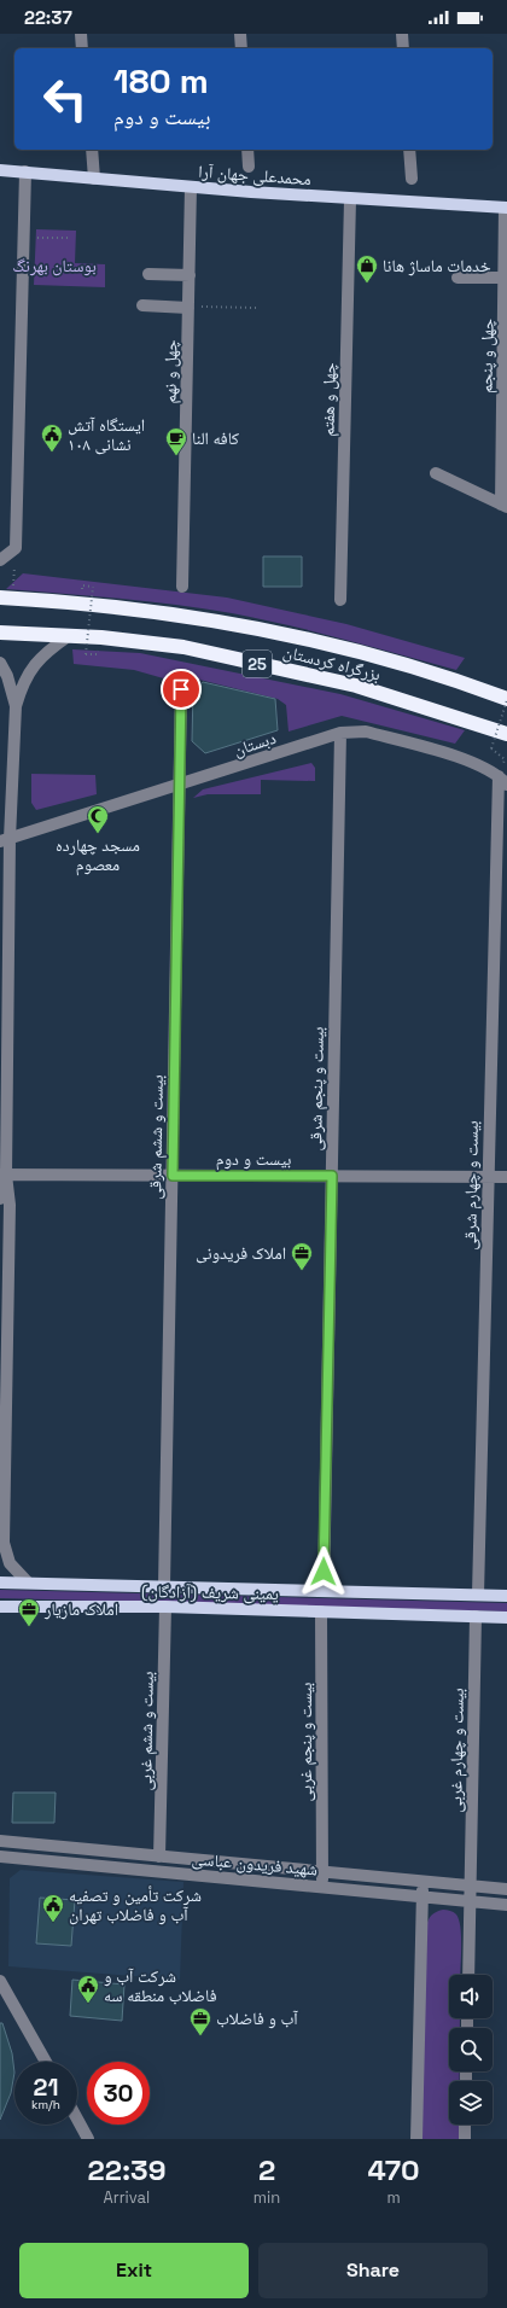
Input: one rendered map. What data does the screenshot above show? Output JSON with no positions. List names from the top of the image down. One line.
{"streets":{"highway":["بزرگراه کردستان","25"],"main road":["محمدعلی جهان آرا","یمینی شریف (آزادگان)"],"street":["چهل و پنجم","چهل و نهم","چهل و هفتم","دبستان","بیست و پنجم شرقی","بیست و ششم شرقی","بیست و دوم","بیست و چهارم شرقی","بیست و ششم غربی","بیست و پنجم غربی","بیست و چهارم غربی","شهید فریدون عباسی"]},"crossings":[["محمدعلی جهان آرا","چهل و پنجم"],["محمدعلی جهان آرا","چهل و نهم"],["محمدعلی جهان آرا","چهل و هفتم"],["دبستان","بیست و پنجم شرقی"],["دبستان","بیست و ششم شرقی"],["دبستان","بیست و چهارم شرقی"],["بیست و پنجم شرقی","بیست و دوم"],["بیست و پنجم شرقی","یمینی شریف (آزادگان)"],["بیست و ششم شرقی","بیست و دوم"],["بیست و ششم شرقی","یمینی شریف (آزادگان)"],["بیست و دوم","بیست و چهارم شرقی"],["بیست و چهارم شرقی","یمینی شریف (آزادگان)"],["یمینی شریف (آزادگان)","بیست و ششم غربی"],["یمینی شریف (آزادگان)","بیست و پنجم غربی"],["یمینی شریف (آزادگان)","بیست و چهارم غربی"],["بیست و ششم غربی","شهید فریدون عباسی"],["بیست و پنجم غربی","شهید فریدون عباسی"],["بیست و چهارم غربی","شهید فریدون عباسی"]],"parks":["بوستان بهرنگ"],"places":{"shop":["خدمات ماساژ هانا"],"public building":["ایستگاه آتش نشانی ۱۰۸","شركت تأمين و تصفيه آب و فاضلاب تهران","شرکت آب و فاضلاب منطقه سه"],"cafe":["کافه النا"],"mosque":["مسجد چهارده معصوم"],"office":["املاک فریدونی","املاک مازیار","آب و فاضلاب"]},"page":{"status":"22:37","turn":["180 m","بیست و دوم"],"speed":"21 km/h","limit":"30","eta":["22:39","Arrival","2","min","470","m"],"buttons":["Exit","Share"]}}
